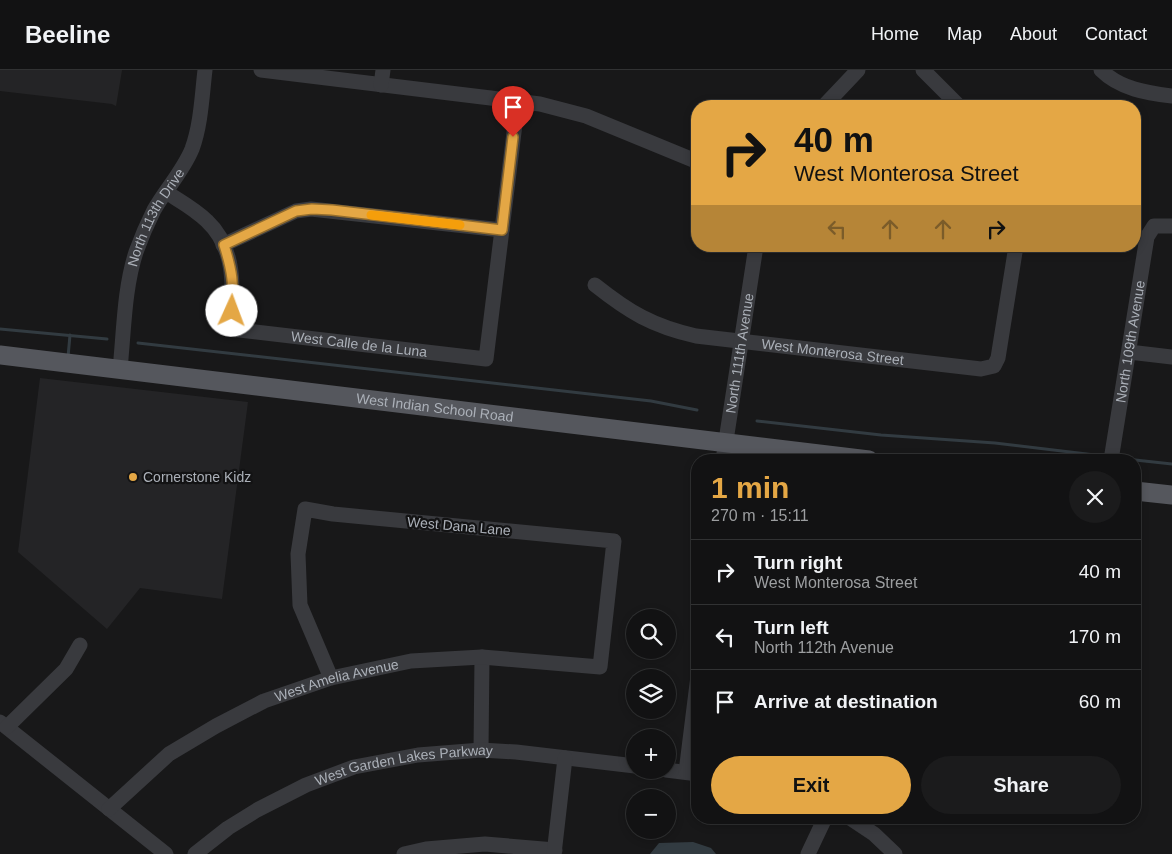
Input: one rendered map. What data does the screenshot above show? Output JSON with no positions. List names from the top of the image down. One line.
{"streets":{"main road":["West Indian School Road"],"street":["North 113th Drive","North 109th Avenue","West Calle de la Luna","North 111th Avenue","West Monterosa Street","West Dana Lane","West Amelia Avenue","West Garden Lakes Parkway"]},"crossings":[["North 113th Drive","West Indian School Road"],["North 111th Avenue","West Monterosa Street"],["North 111th Avenue","West Indian School Road"],["West Dana Lane","West Amelia Avenue"]],"places":["Cornerstone Kidz"],"page":{"header":"Beeline","nav":["Home","Map","About","Contact"],"turn":["40 m","West Monterosa Street"],"heading":["1 min","270 m · 15:11"],"list":[{"name":"Turn right","note":"West Monterosa Street","value":"40 m"},{"name":"Turn left","note":"North 112th Avenue","value":"170 m"},{"name":"Arrive at destination","value":"60 m"}],"map_buttons":["+","−"],"buttons":["Exit","Share"]}}
